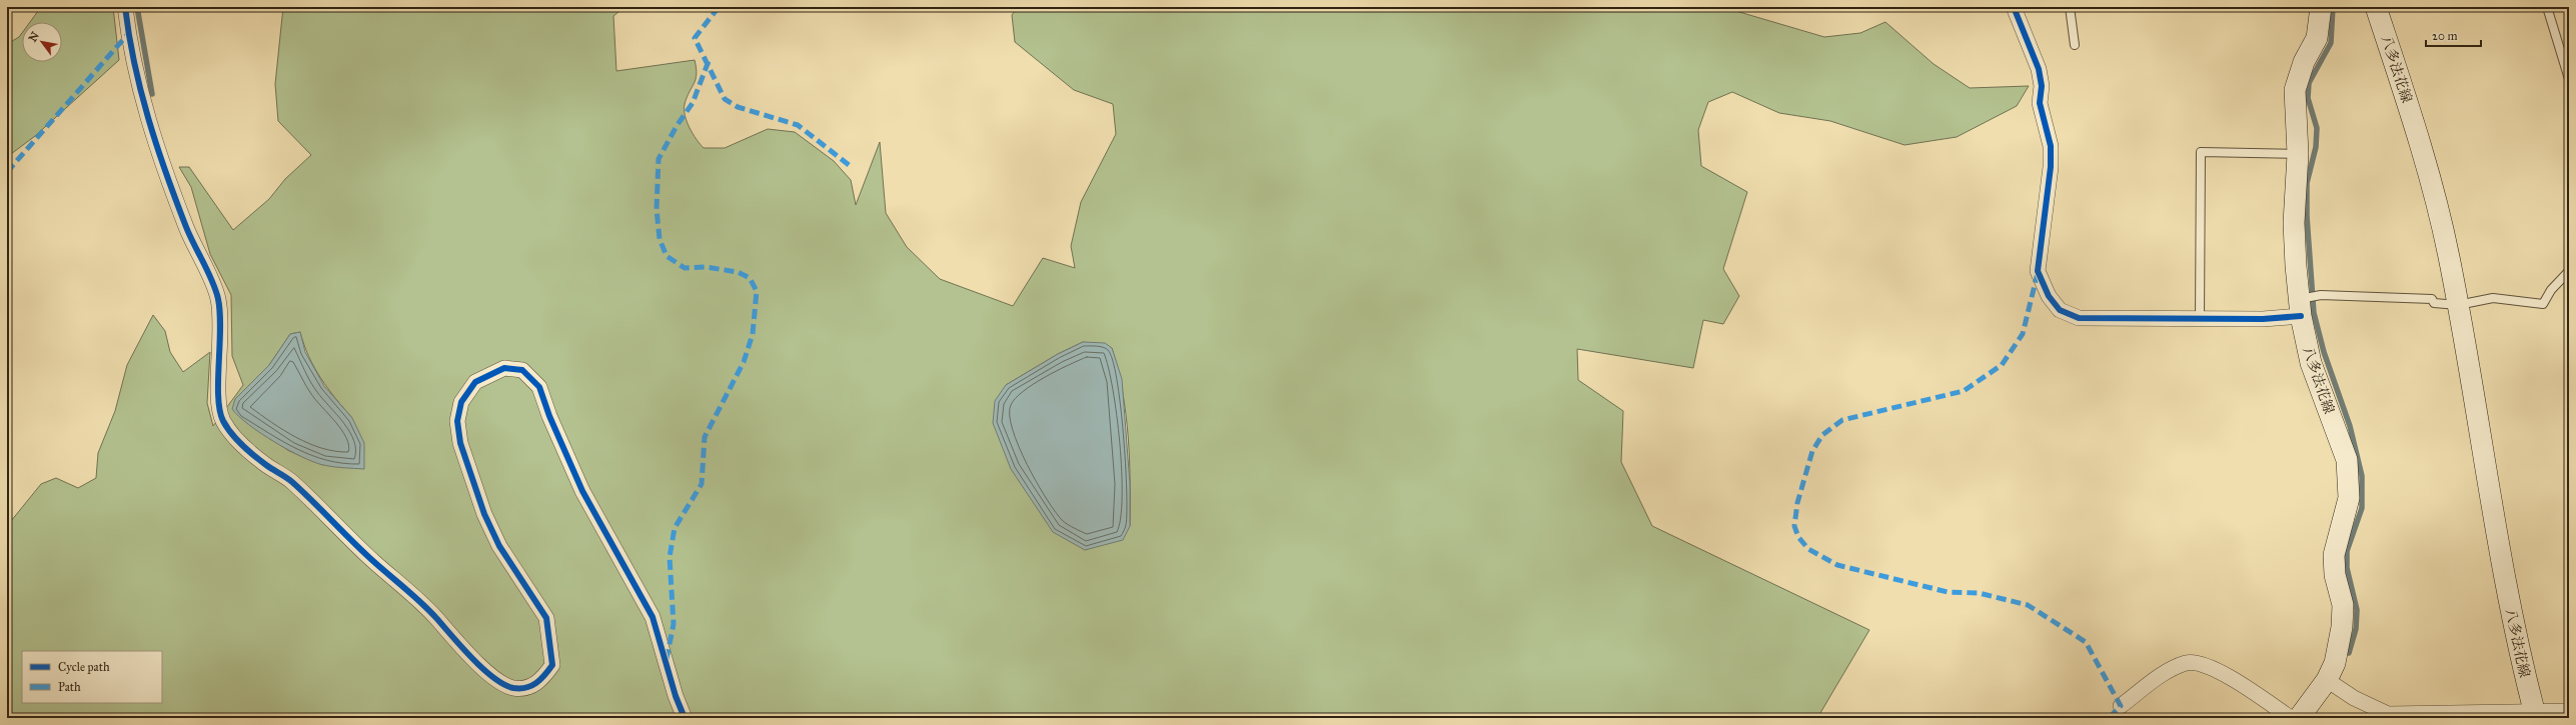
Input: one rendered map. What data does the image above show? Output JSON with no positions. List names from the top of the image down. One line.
{"streets":{"main road":["八多法花線"]},"legend":["Cycle path","Path"],"scale_bar":"20 m","north":"top left"}
